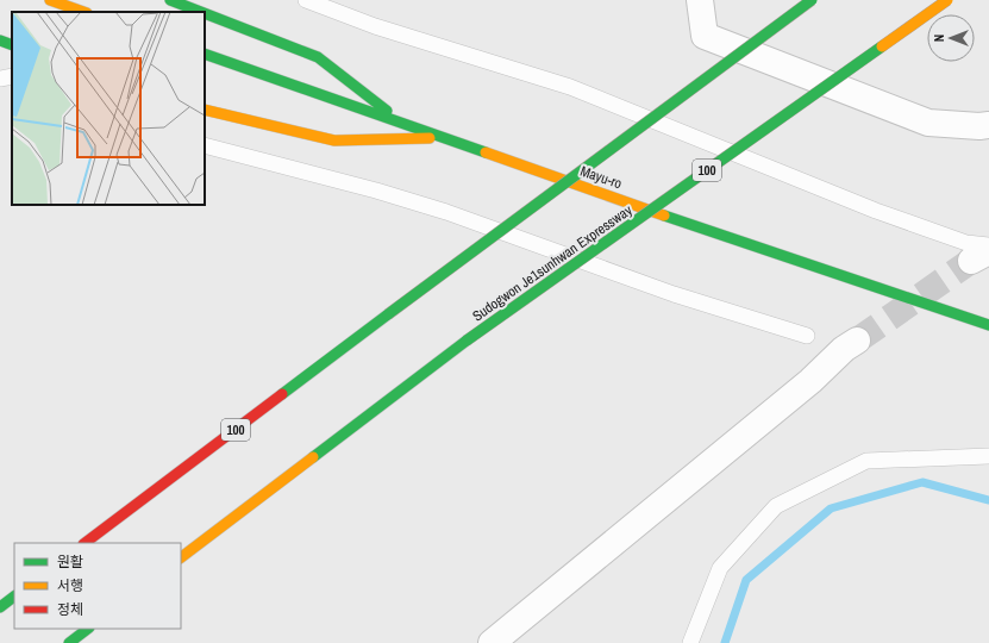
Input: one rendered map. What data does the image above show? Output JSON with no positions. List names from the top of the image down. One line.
{"streets":{"main road":["100","Mayu-ro","Sudogwon Je1sunhwan Expressway"]},"legend":["원활","서행","정체"],"north":"left"}
